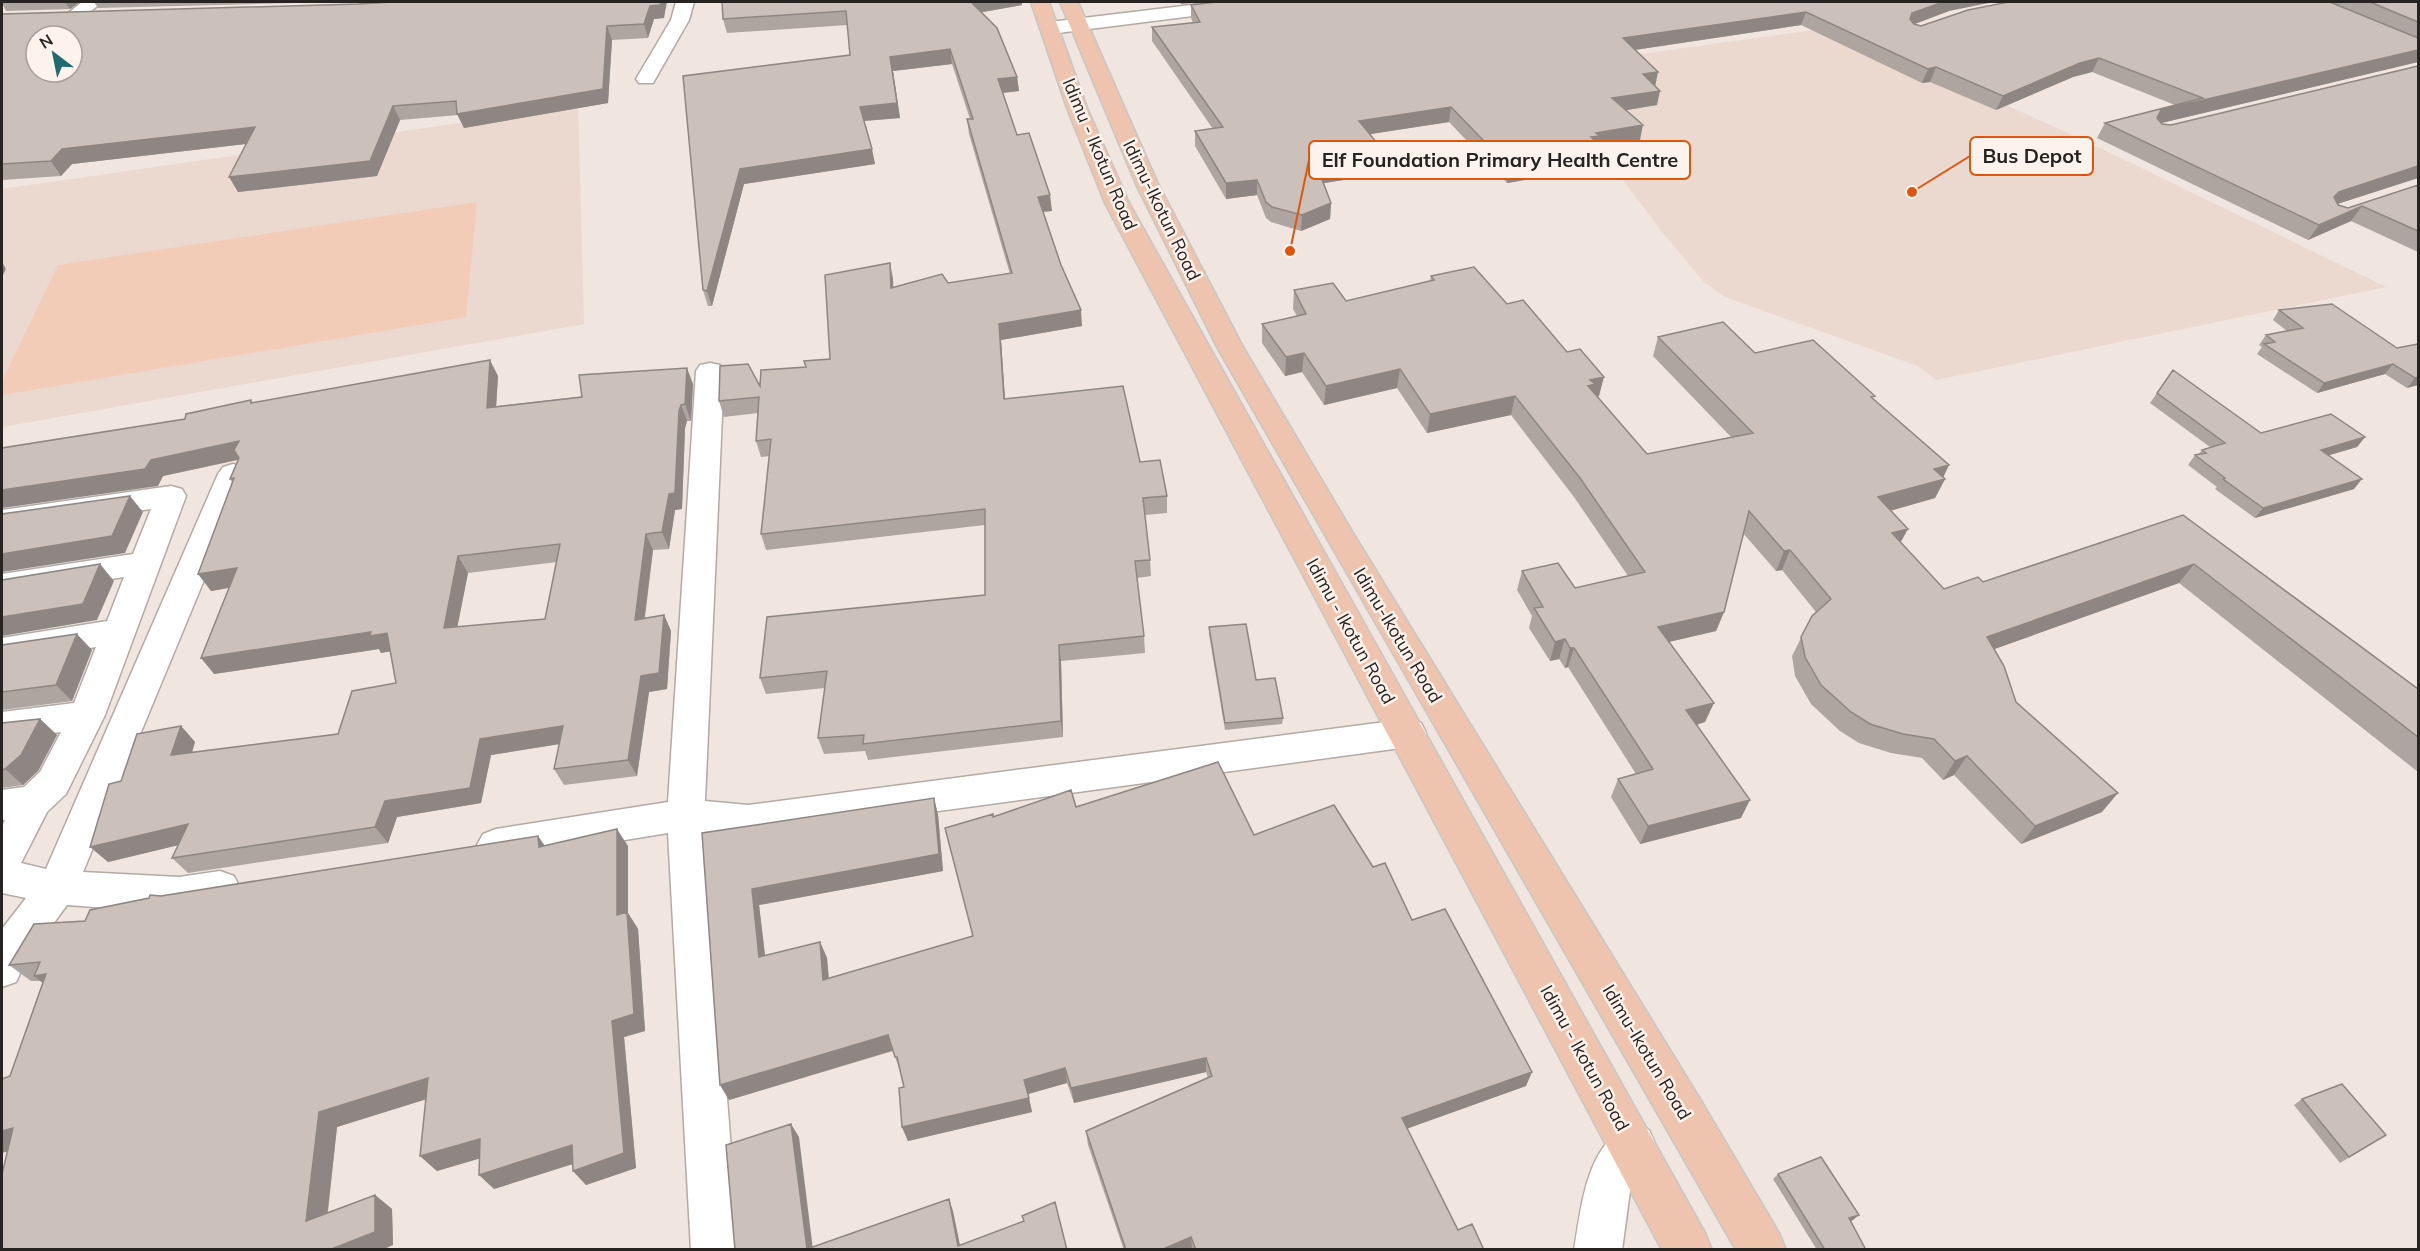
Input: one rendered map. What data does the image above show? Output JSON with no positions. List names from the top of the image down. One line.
{"streets":{"main road":["Idimu - Ikotun Road","Idimu-Ikotun Road"]},"crossings":[["Idimu - Ikotun Road","Idimu-Ikotun Road"]],"places":["Bus Depot","Elf Foundation Primary Health Centre"],"north":"top left"}
